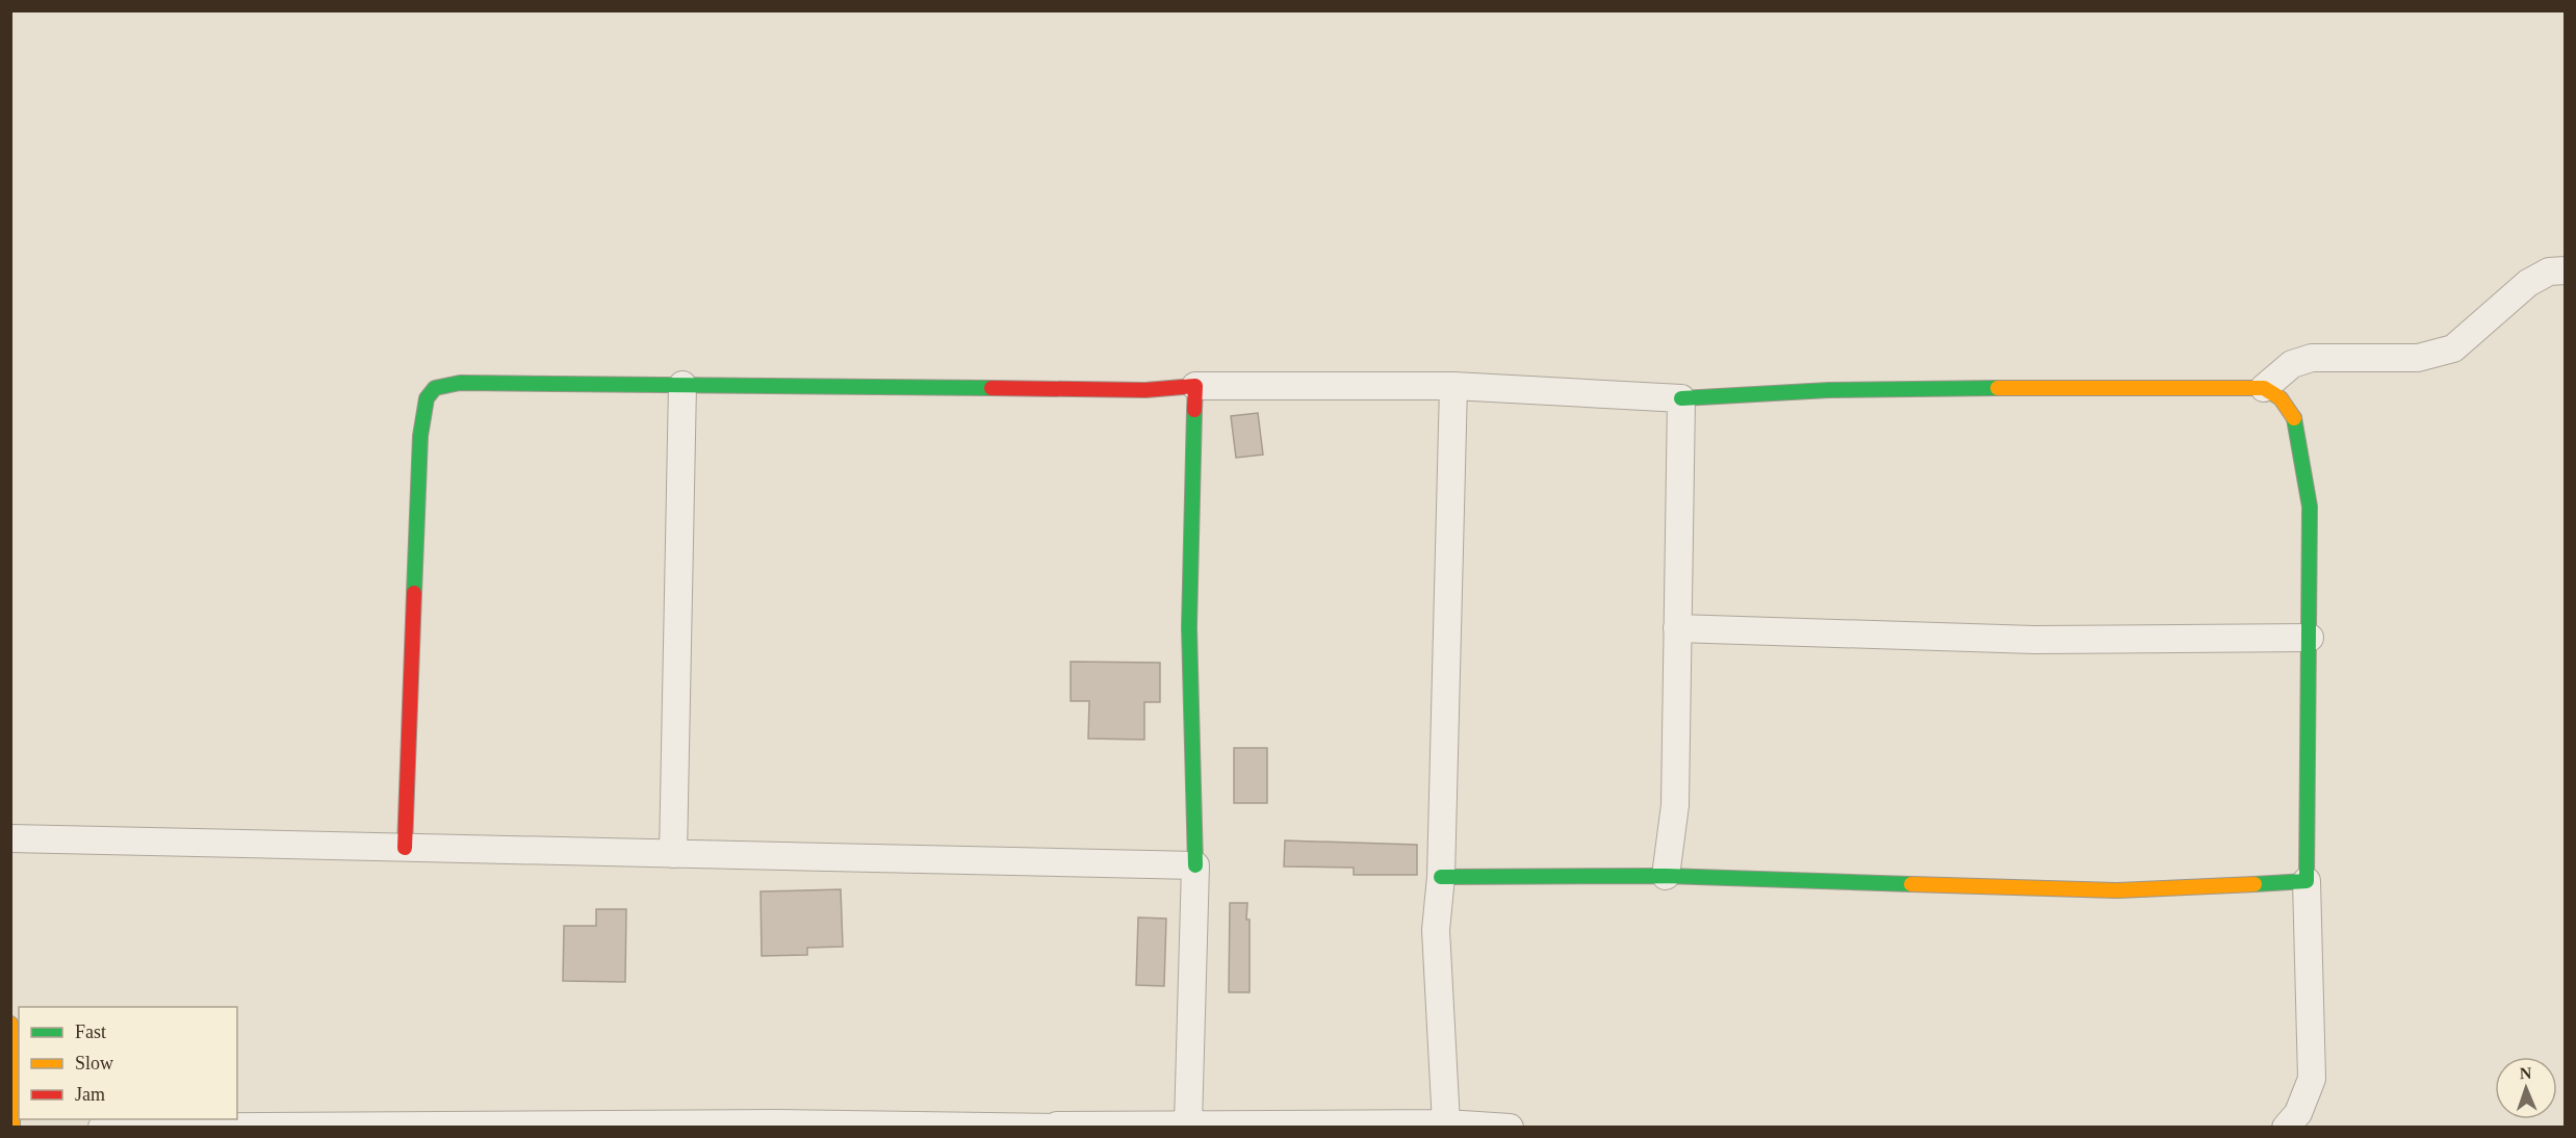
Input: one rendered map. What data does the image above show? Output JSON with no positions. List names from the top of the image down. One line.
{"legend":["Fast","Slow","Jam"],"north":"top"}
